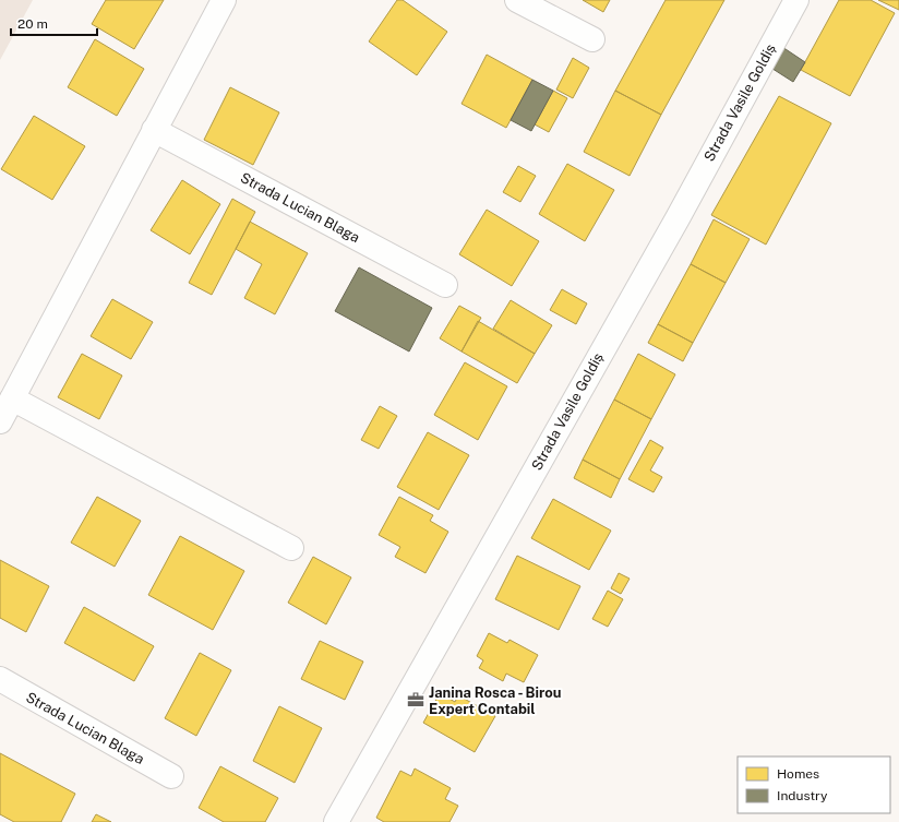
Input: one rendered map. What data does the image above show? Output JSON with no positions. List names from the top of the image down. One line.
{"streets":{"street":["Strada Vasile Goldiș","Strada Lucian Blaga"]},"places":{"office":["Janina Rosca - Birou Expert Contabil"]},"legend":["Homes","Industry"],"scale_bar":"20 m"}
